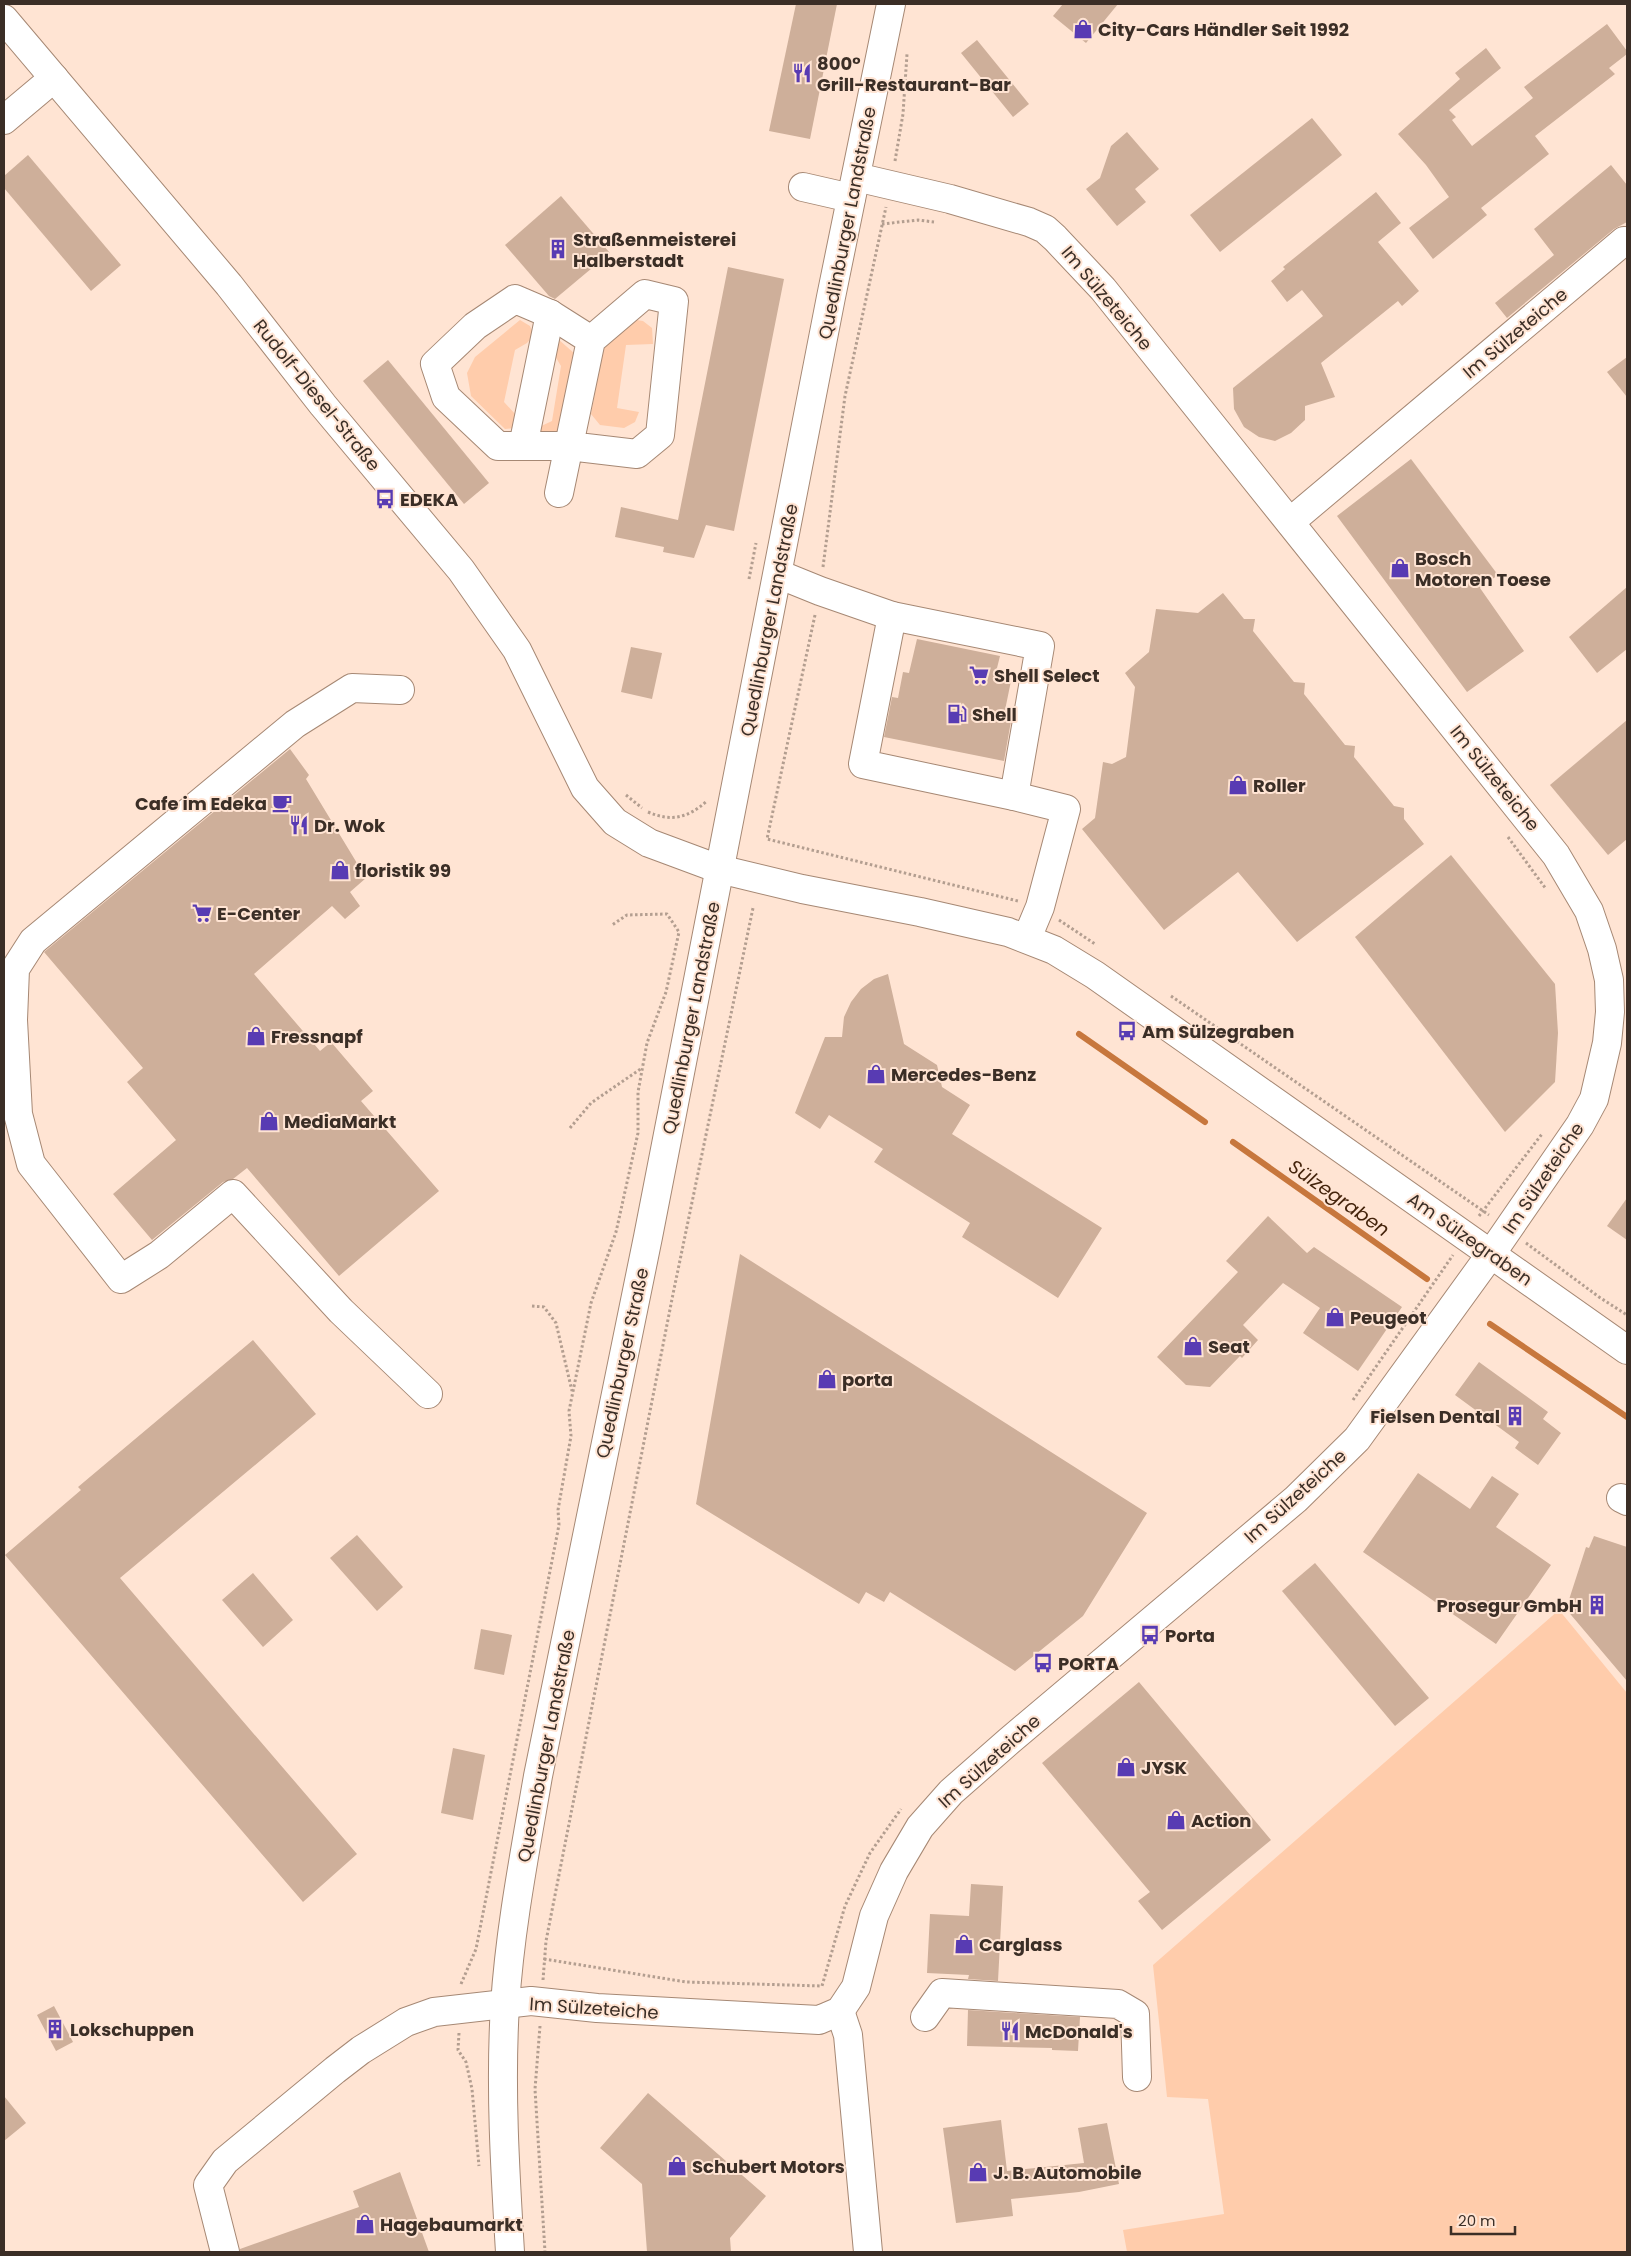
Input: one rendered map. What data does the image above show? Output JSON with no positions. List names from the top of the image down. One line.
{"streets":{"street":["Quedlinburger Landstraße","Im Sülzeteiche","Rudolf-Diesel-Straße","Am Sülzegraben","Quedlinburger Straße"]},"crossings":[["Quedlinburger Landstraße","Im Sülzeteiche"],["Quedlinburger Landstraße","Rudolf-Diesel-Straße"],["Quedlinburger Landstraße","Am Sülzegraben"],["Quedlinburger Landstraße","Quedlinburger Straße"],["Im Sülzeteiche","Am Sülzegraben"],["Rudolf-Diesel-Straße","Am Sülzegraben"]],"water":["Sülzegraben"],"places":{"shop":["City-Cars Händler Seit 1992","Bosch Motoren Toese","Roller","floristik 99","Fressnapf","Mercedes-Benz","MediaMarkt","Peugeot","Seat","porta","JYSK","Action","Carglass","Schubert Motors","J. B. Automobile","Hagebaumarkt"],"restaurant":["800° Grill-Restaurant-Bar","Dr. Wok","McDonald's"],"building":["Straßenmeisterei Halberstadt","Fielsen Dental","Prosegur GmbH","Lokschuppen"],"bus stop":["EDEKA","Am Sülzegraben","Porta","PORTA"],"supermarket":["Shell Select","E-Center"],"fuel station":["Shell"],"cafe":["Cafe im Edeka"]},"scale_bar":"20 m"}
